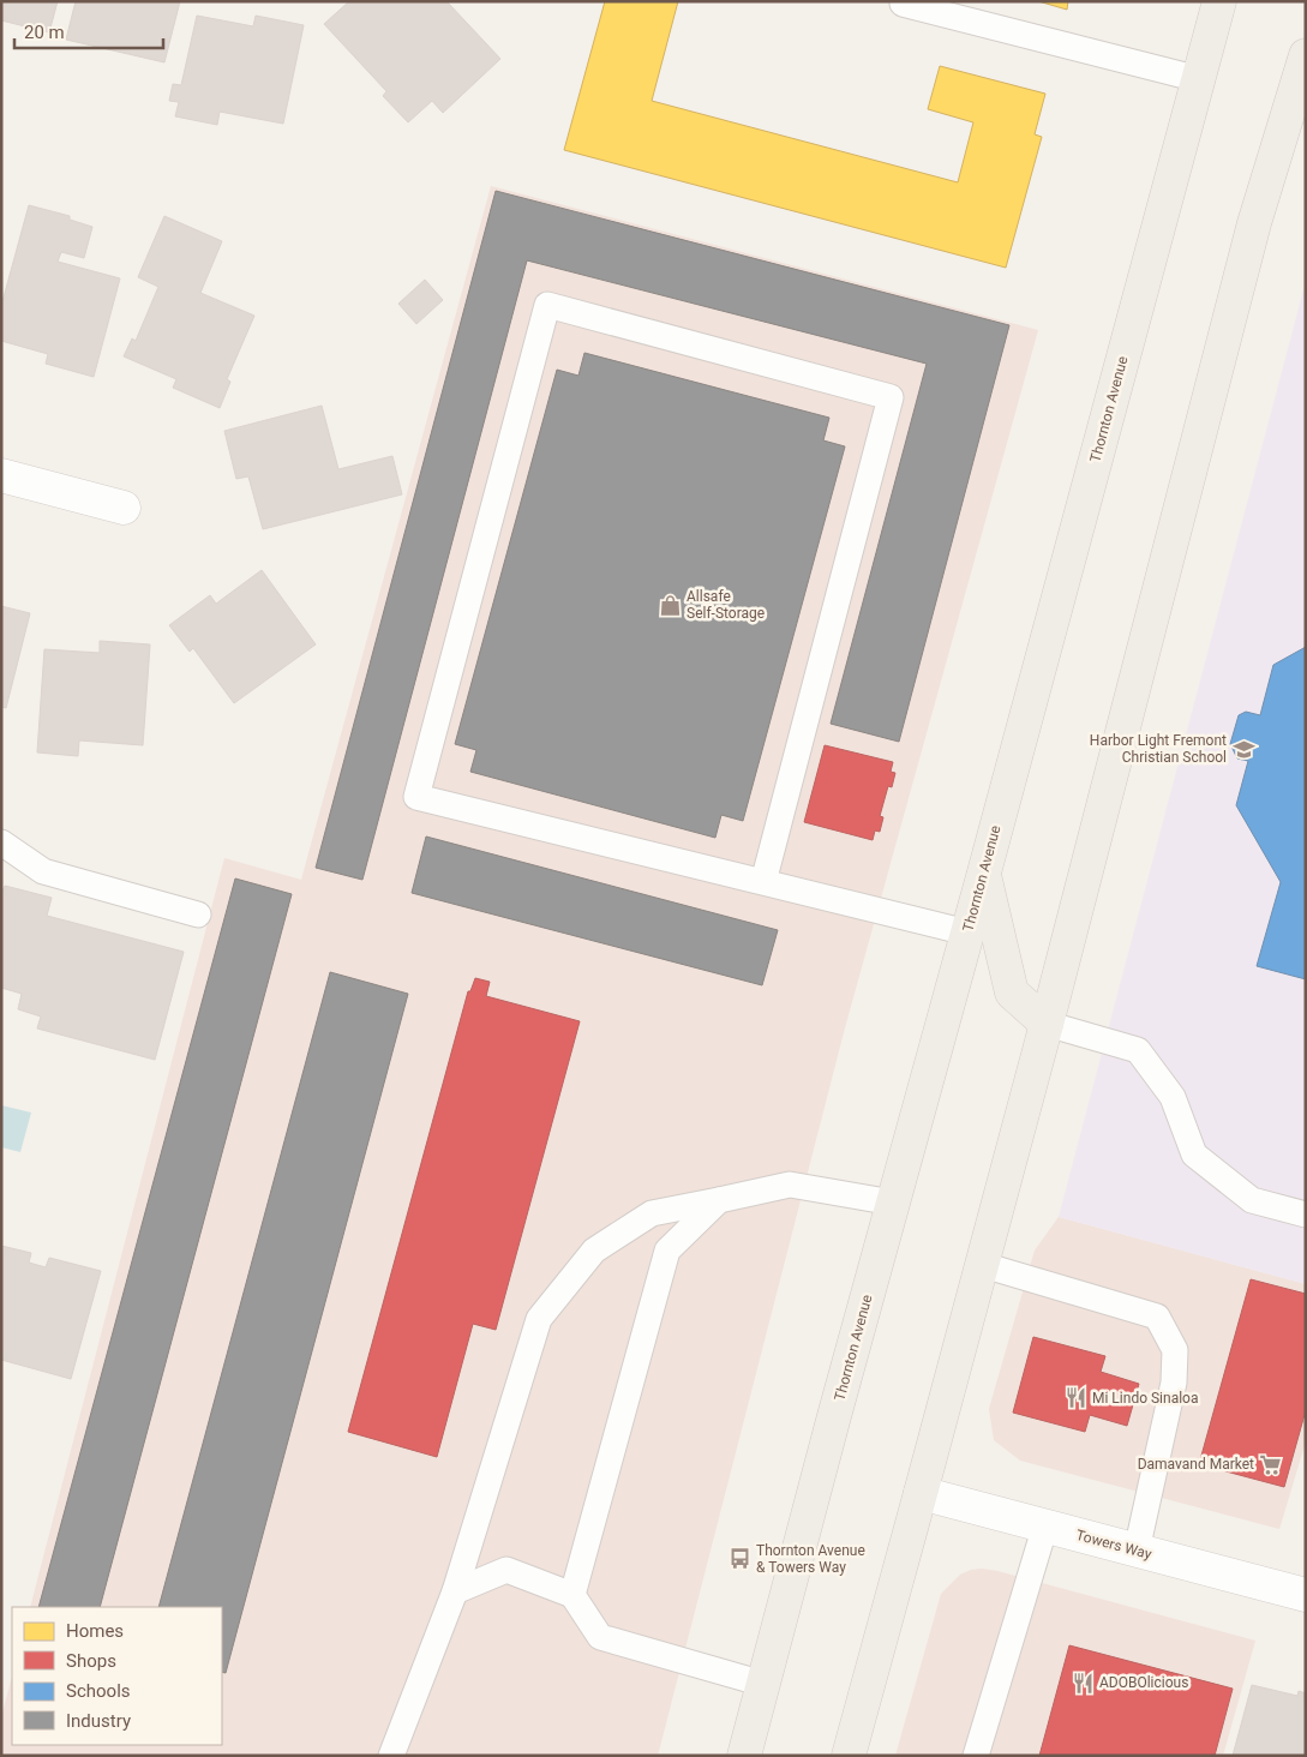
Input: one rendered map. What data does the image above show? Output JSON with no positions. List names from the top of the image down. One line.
{"streets":{"main road":["Thornton Avenue"],"street":["Towers Way"]},"places":{"shop":["Allsafe Self-Storage"],"school or university":["Harbor Light Fremont Christian School"],"restaurant":["Mi Lindo Sinaloa","ADOBOlicious"],"supermarket":["Damavand Market"],"bus stop":["Thornton Avenue & Towers Way"]},"legend":["Homes","Shops","Schools","Industry"],"scale_bar":"20 m"}
